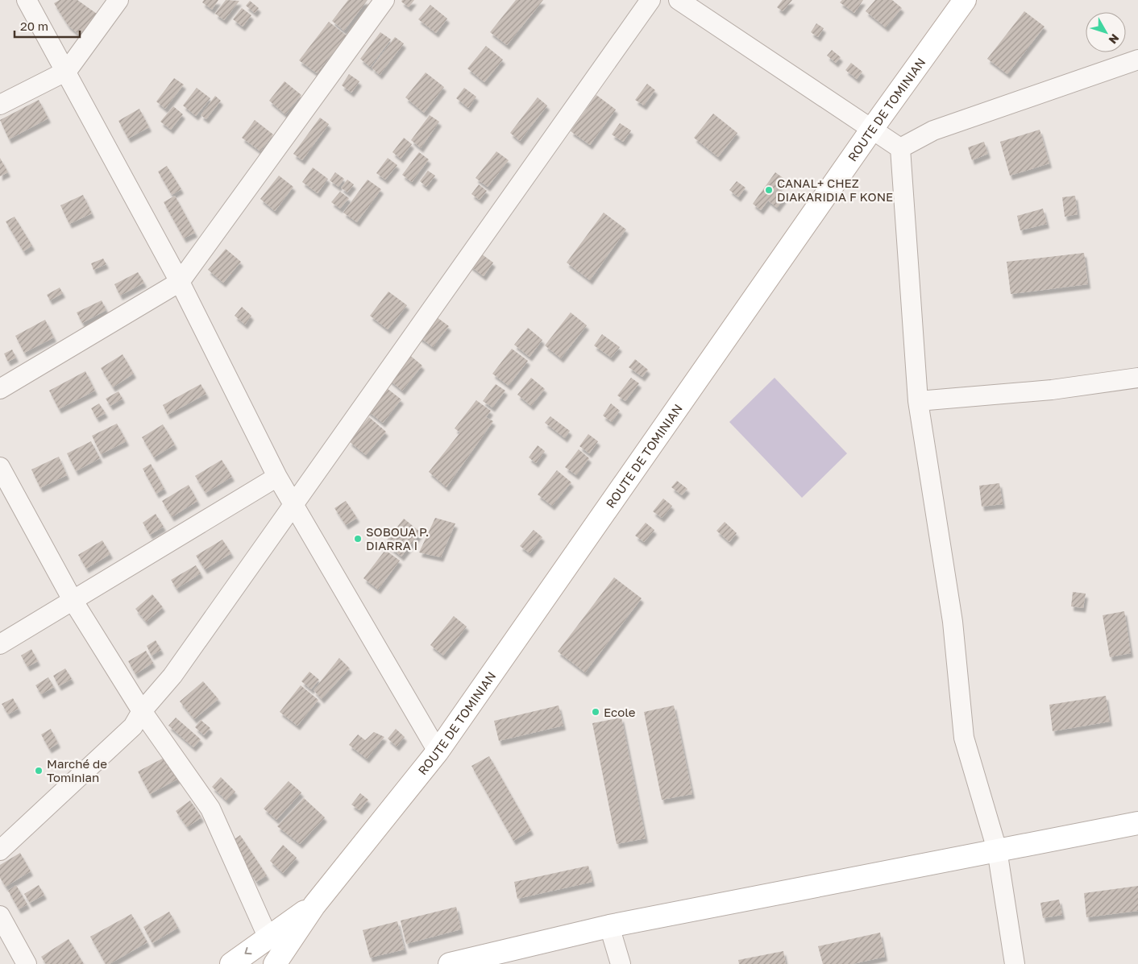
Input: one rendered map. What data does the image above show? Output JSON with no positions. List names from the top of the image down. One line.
{"streets":{"main road":["ROUTE DE TOMINIAN"]},"places":["CANAL+ CHEZ DIAKARIDIA F KONE","SOBOUA P. DIARRA I","Ecole","Marché de Tominian"],"scale_bar":"20 m","north":"bottom right"}
